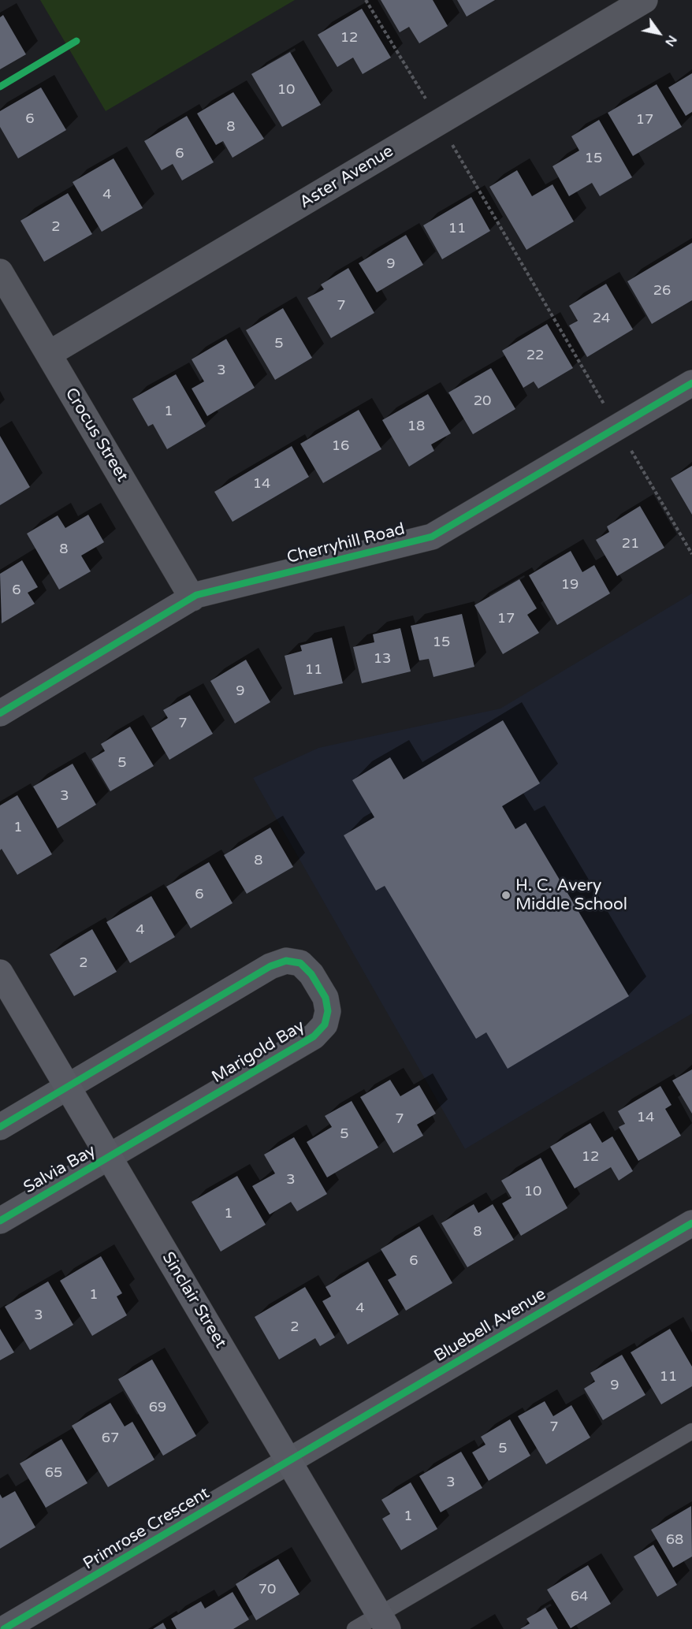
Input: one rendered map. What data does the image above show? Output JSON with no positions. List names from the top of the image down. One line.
{"streets":{"street":["Aster Avenue","Crocus Street","Cherryhill Road","Marigold Bay","Salvia Bay","Sinclair Street","Bluebell Avenue","Primrose Crescent"]},"crossings":[["Aster Avenue","Crocus Street"],["Crocus Street","Cherryhill Road"],["Marigold Bay","Salvia Bay"],["Marigold Bay","Sinclair Street"],["Salvia Bay","Sinclair Street"],["Sinclair Street","Bluebell Avenue"],["Sinclair Street","Primrose Crescent"],["Bluebell Avenue","Primrose Crescent"]],"places":["H. C. Avery Middle School"],"house_numbers":["12","10","6","17","8","6","15","4","2","11","9","26","7","24","5","22","3","20","1","18","16","14","21","8","19","6","17","15","13","11","9","7","5","3","1","8","6","4","2","14","7","5","12","3","10","1","8","6","1","4","3","2","11","9","69","7","67","5","65","3","1","68","70","64"],"north":"bottom right"}
